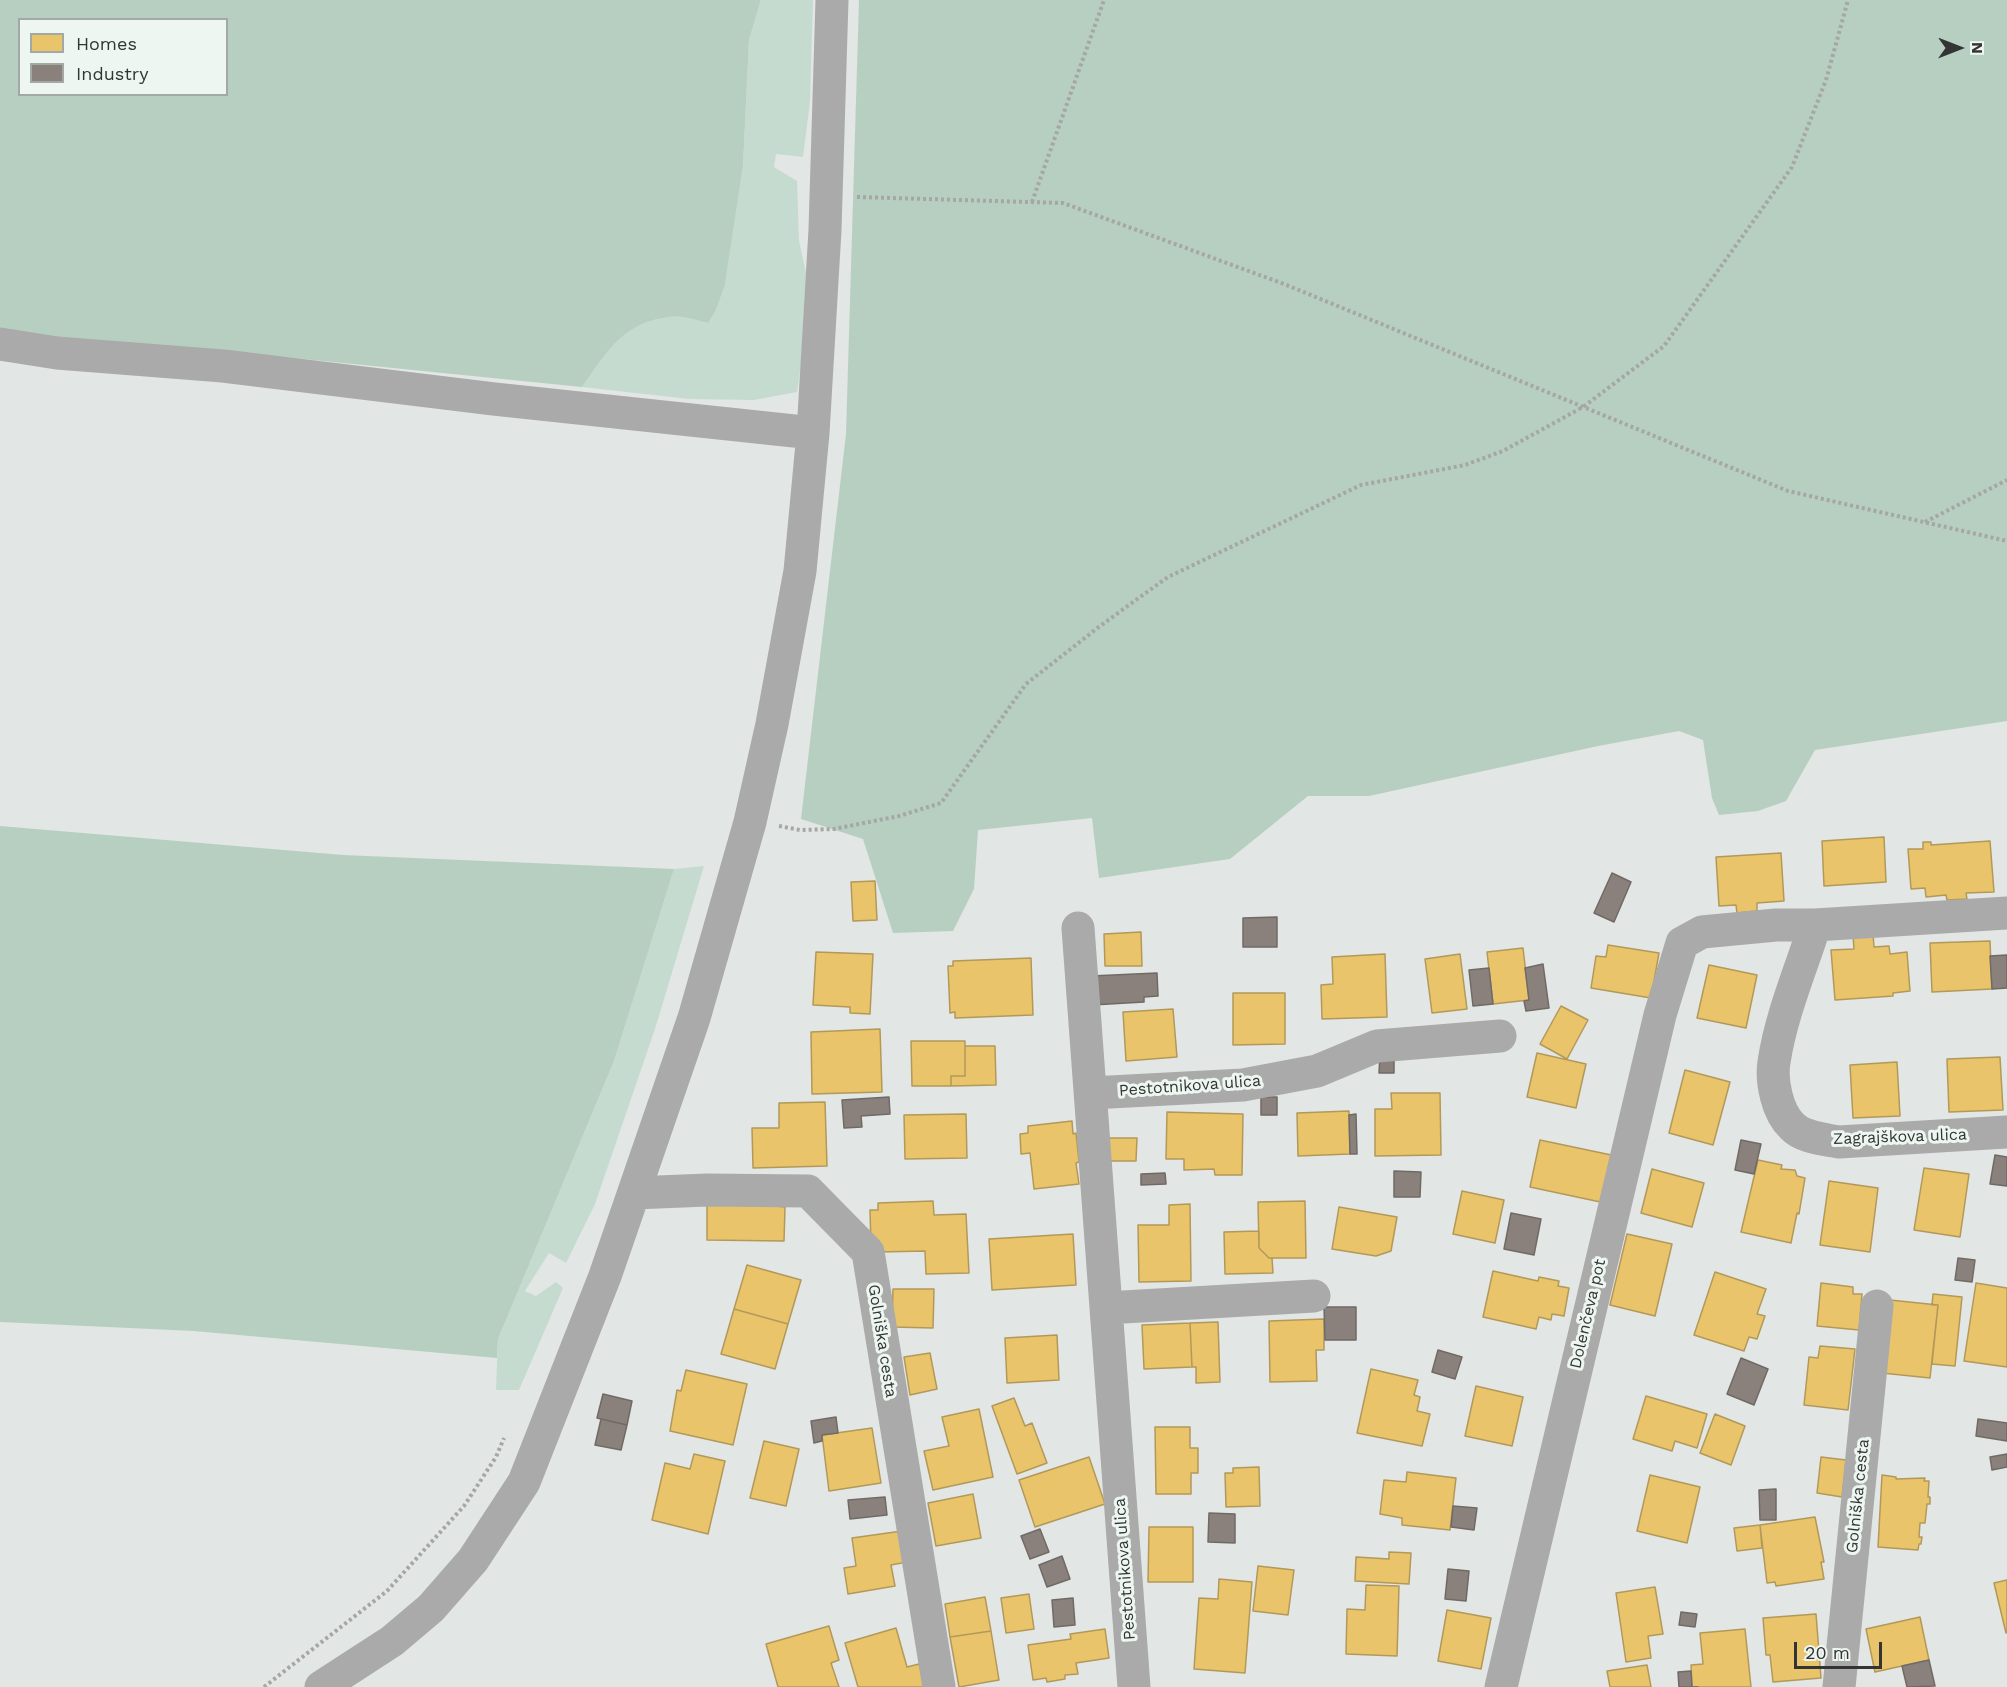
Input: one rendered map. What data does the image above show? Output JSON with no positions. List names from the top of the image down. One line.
{"streets":{"street":["Pestotnikova ulica","Zagrajškova ulica","Dolenčeva pot","Golniška cesta"]},"crossings":[["Zagrajškova ulica","Dolenčeva pot"]],"legend":["Homes","Industry"],"scale_bar":"20 m","north":"right"}
